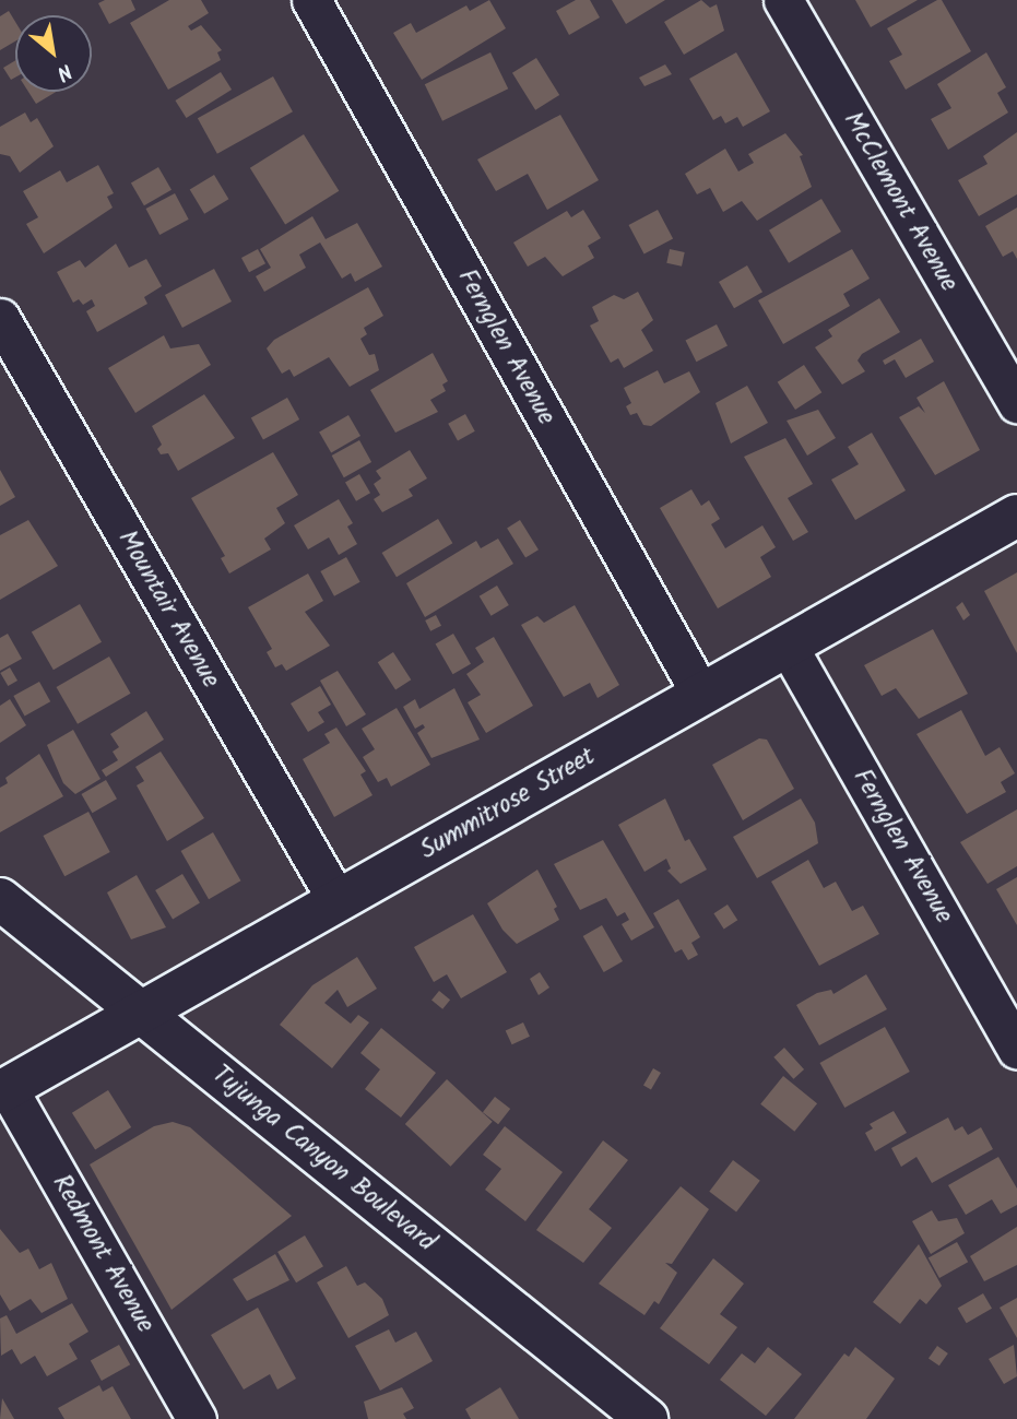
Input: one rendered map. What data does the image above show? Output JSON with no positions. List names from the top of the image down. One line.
{"streets":{"street":["McClemont Avenue","Fernglen Avenue","Mountair Avenue","Summitrose Street","Tujunga Canyon Boulevard","Redmont Avenue"]},"crossings":[["Fernglen Avenue","Summitrose Street"],["Mountair Avenue","Summitrose Street"],["Summitrose Street","Tujunga Canyon Boulevard"],["Summitrose Street","Redmont Avenue"]],"north":"bottom right"}
